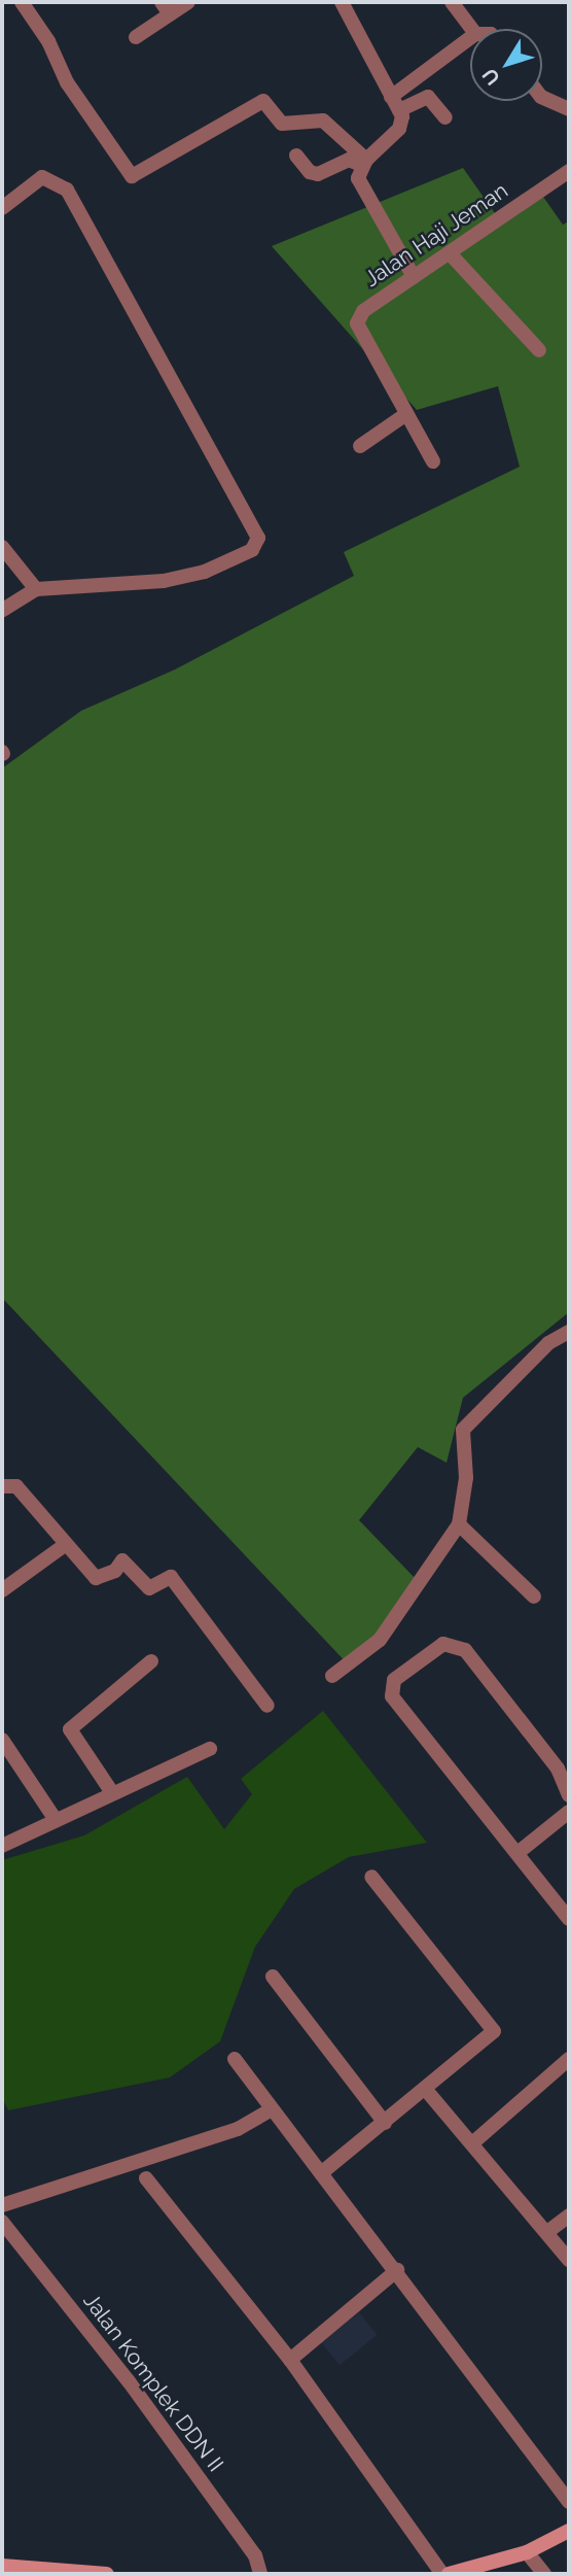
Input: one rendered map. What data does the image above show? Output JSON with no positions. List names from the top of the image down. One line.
{"streets":{"street":["Jalan Haji Jeman","Jalan Komplek DDN II"]},"north":"bottom left"}
